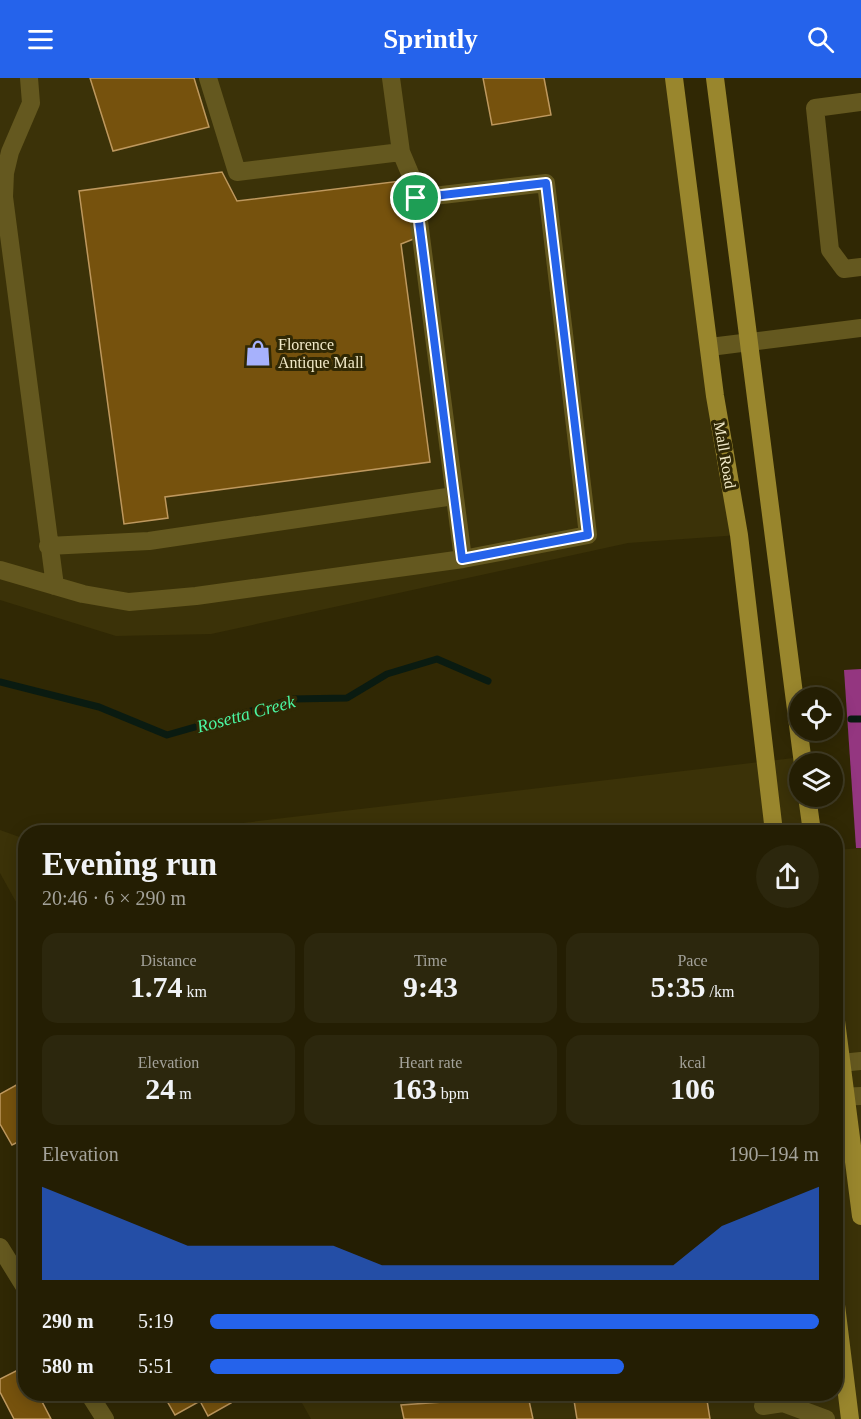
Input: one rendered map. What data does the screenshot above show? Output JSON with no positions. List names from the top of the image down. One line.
{"streets":{"main road":["Mall Road"]},"water":["Rosetta Creek"],"places":{"shop":["Florence Antique Mall"]},"page":{"header":"Sprintly","heading":["Evening run","20:46 · 6 × 290 m"],"stats":[["Distance","1.74 km"],["Time","9:43"],["Pace","5:35 /km"],["Elevation","24 m"],["Heart rate","163 bpm"],["kcal","106"]],"chart":["Elevation","190–194 m"],"list":[{"name":"290 m","note":"5:19"},{"name":"580 m","note":"5:51"}]}}
